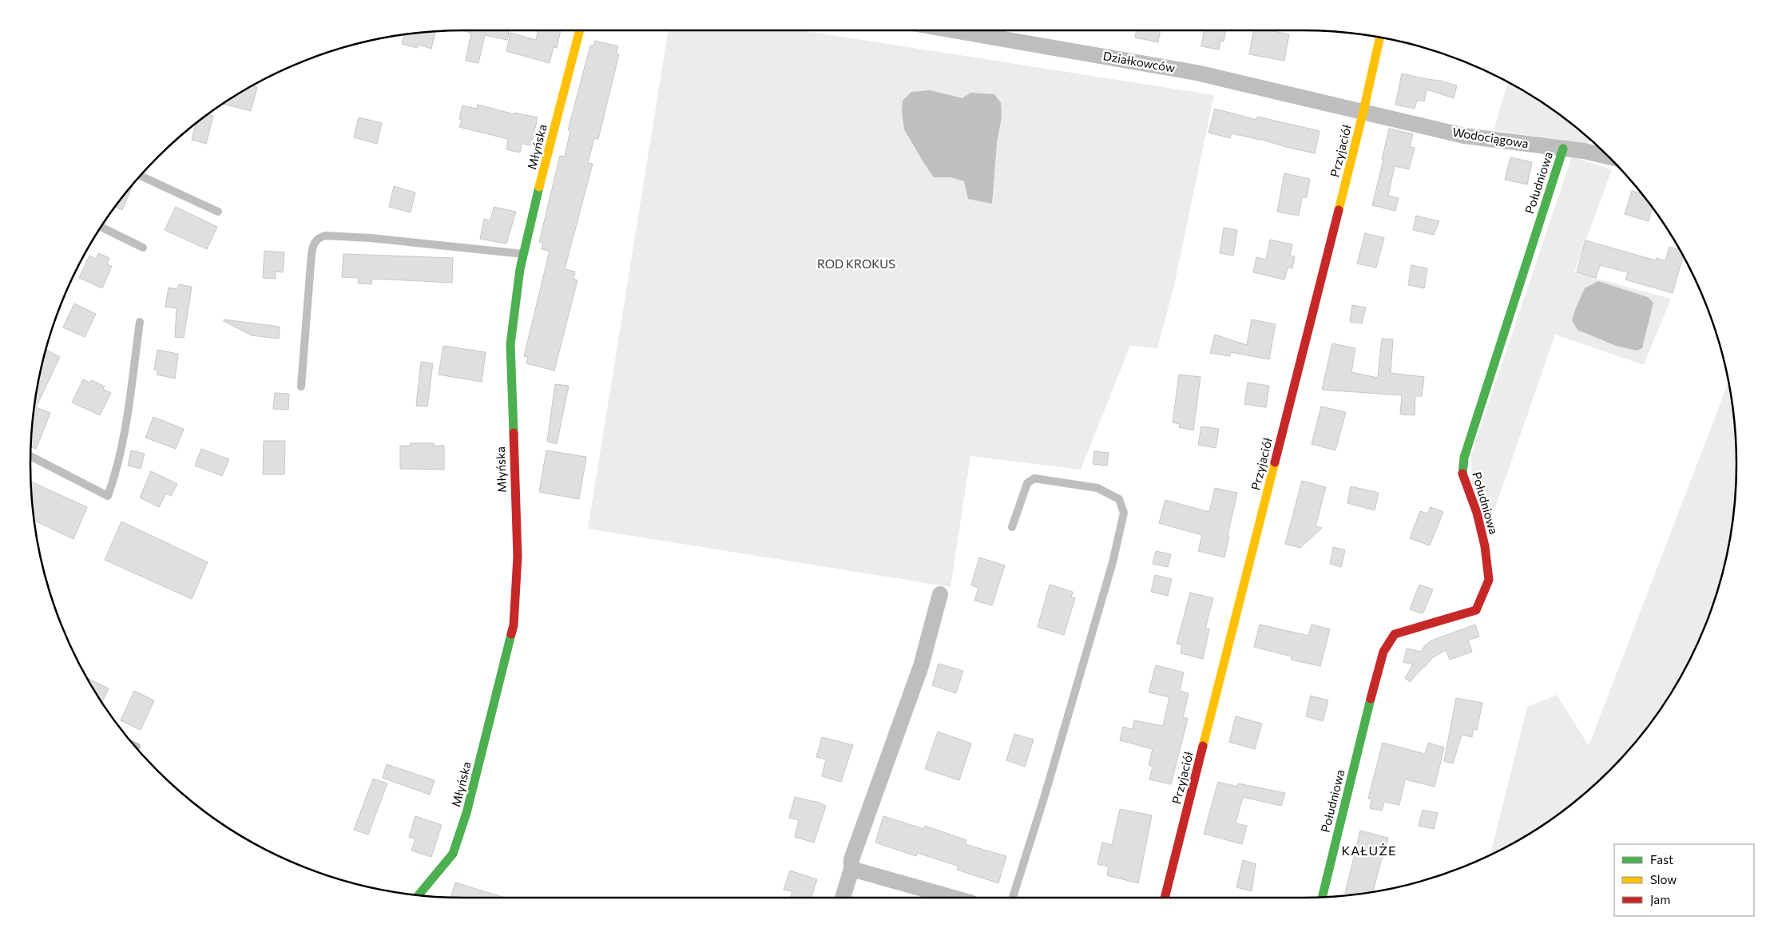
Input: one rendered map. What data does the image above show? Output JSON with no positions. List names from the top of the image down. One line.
{"streets":{"street":["Działkowców","Wodociągowa","Młyńska","Przyjaciół","Południowa"]},"crossings":[["Działkowców","Wodociągowa"],["Działkowców","Przyjaciół"],["Wodociągowa","Przyjaciół"],["Wodociągowa","Południowa"]],"districts":["KAŁUŻE"],"parks":["ROD KROKUS"],"legend":["Fast","Slow","Jam"]}
